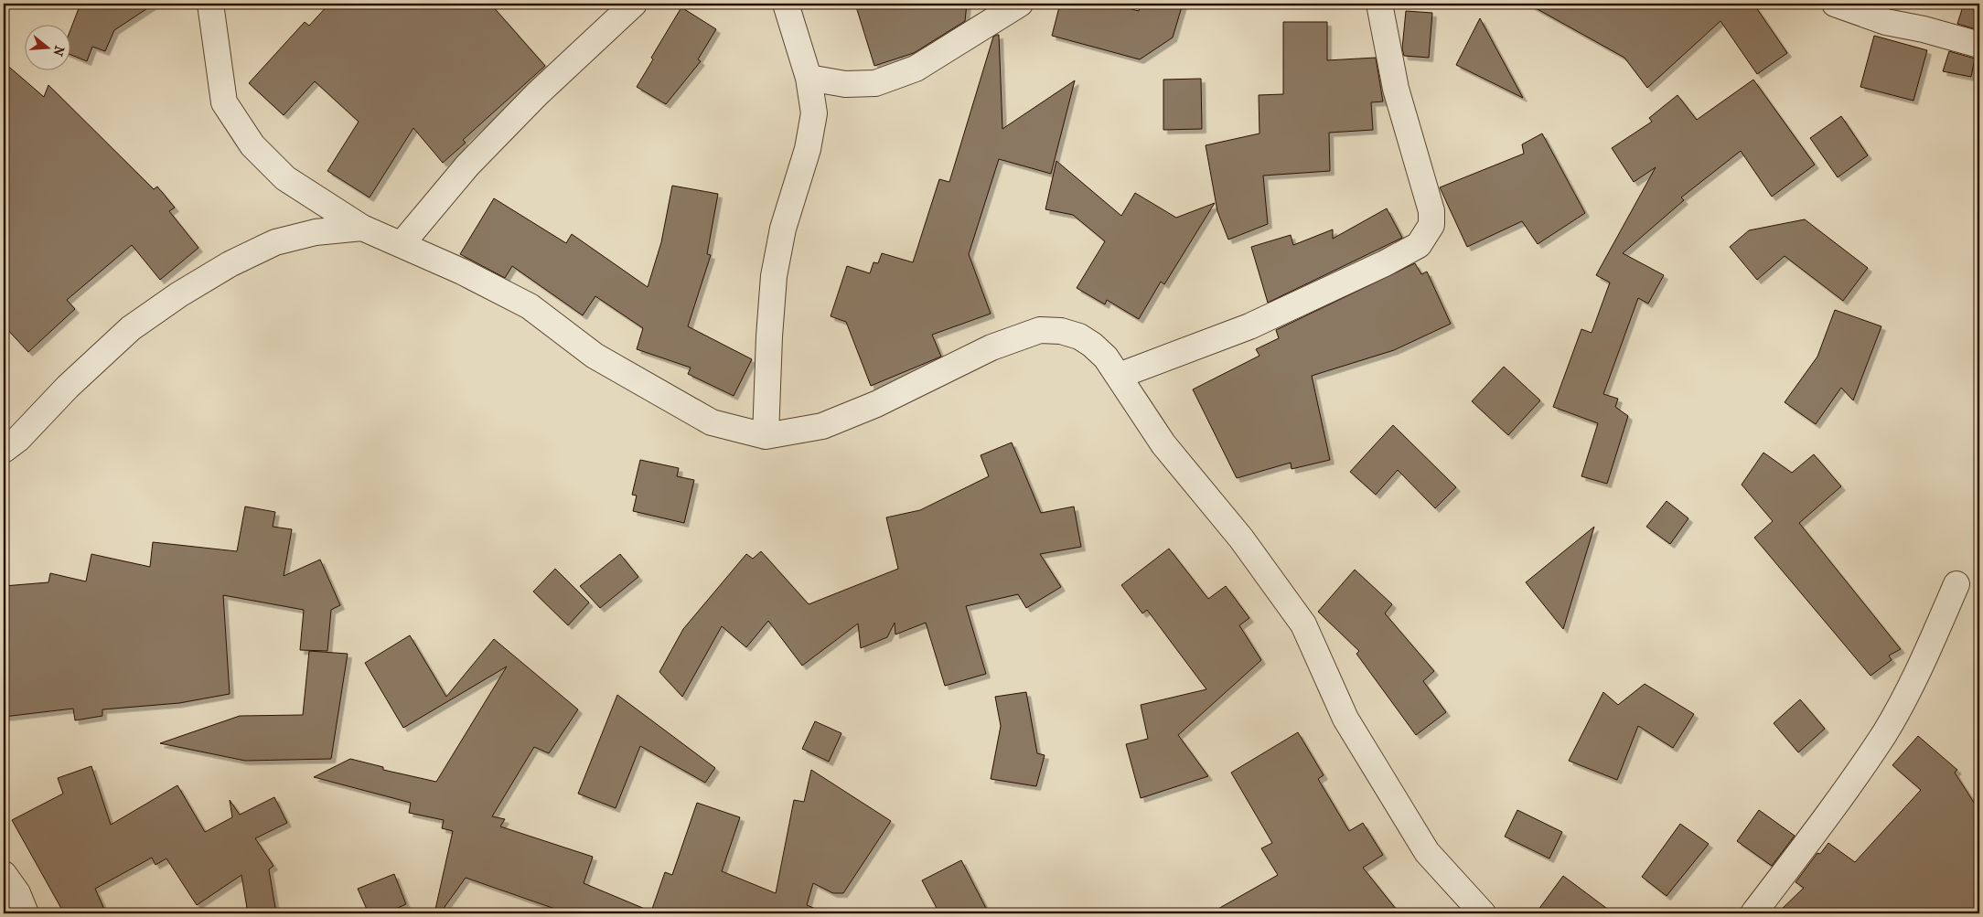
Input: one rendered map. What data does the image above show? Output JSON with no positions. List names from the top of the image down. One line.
{"north":"right"}
